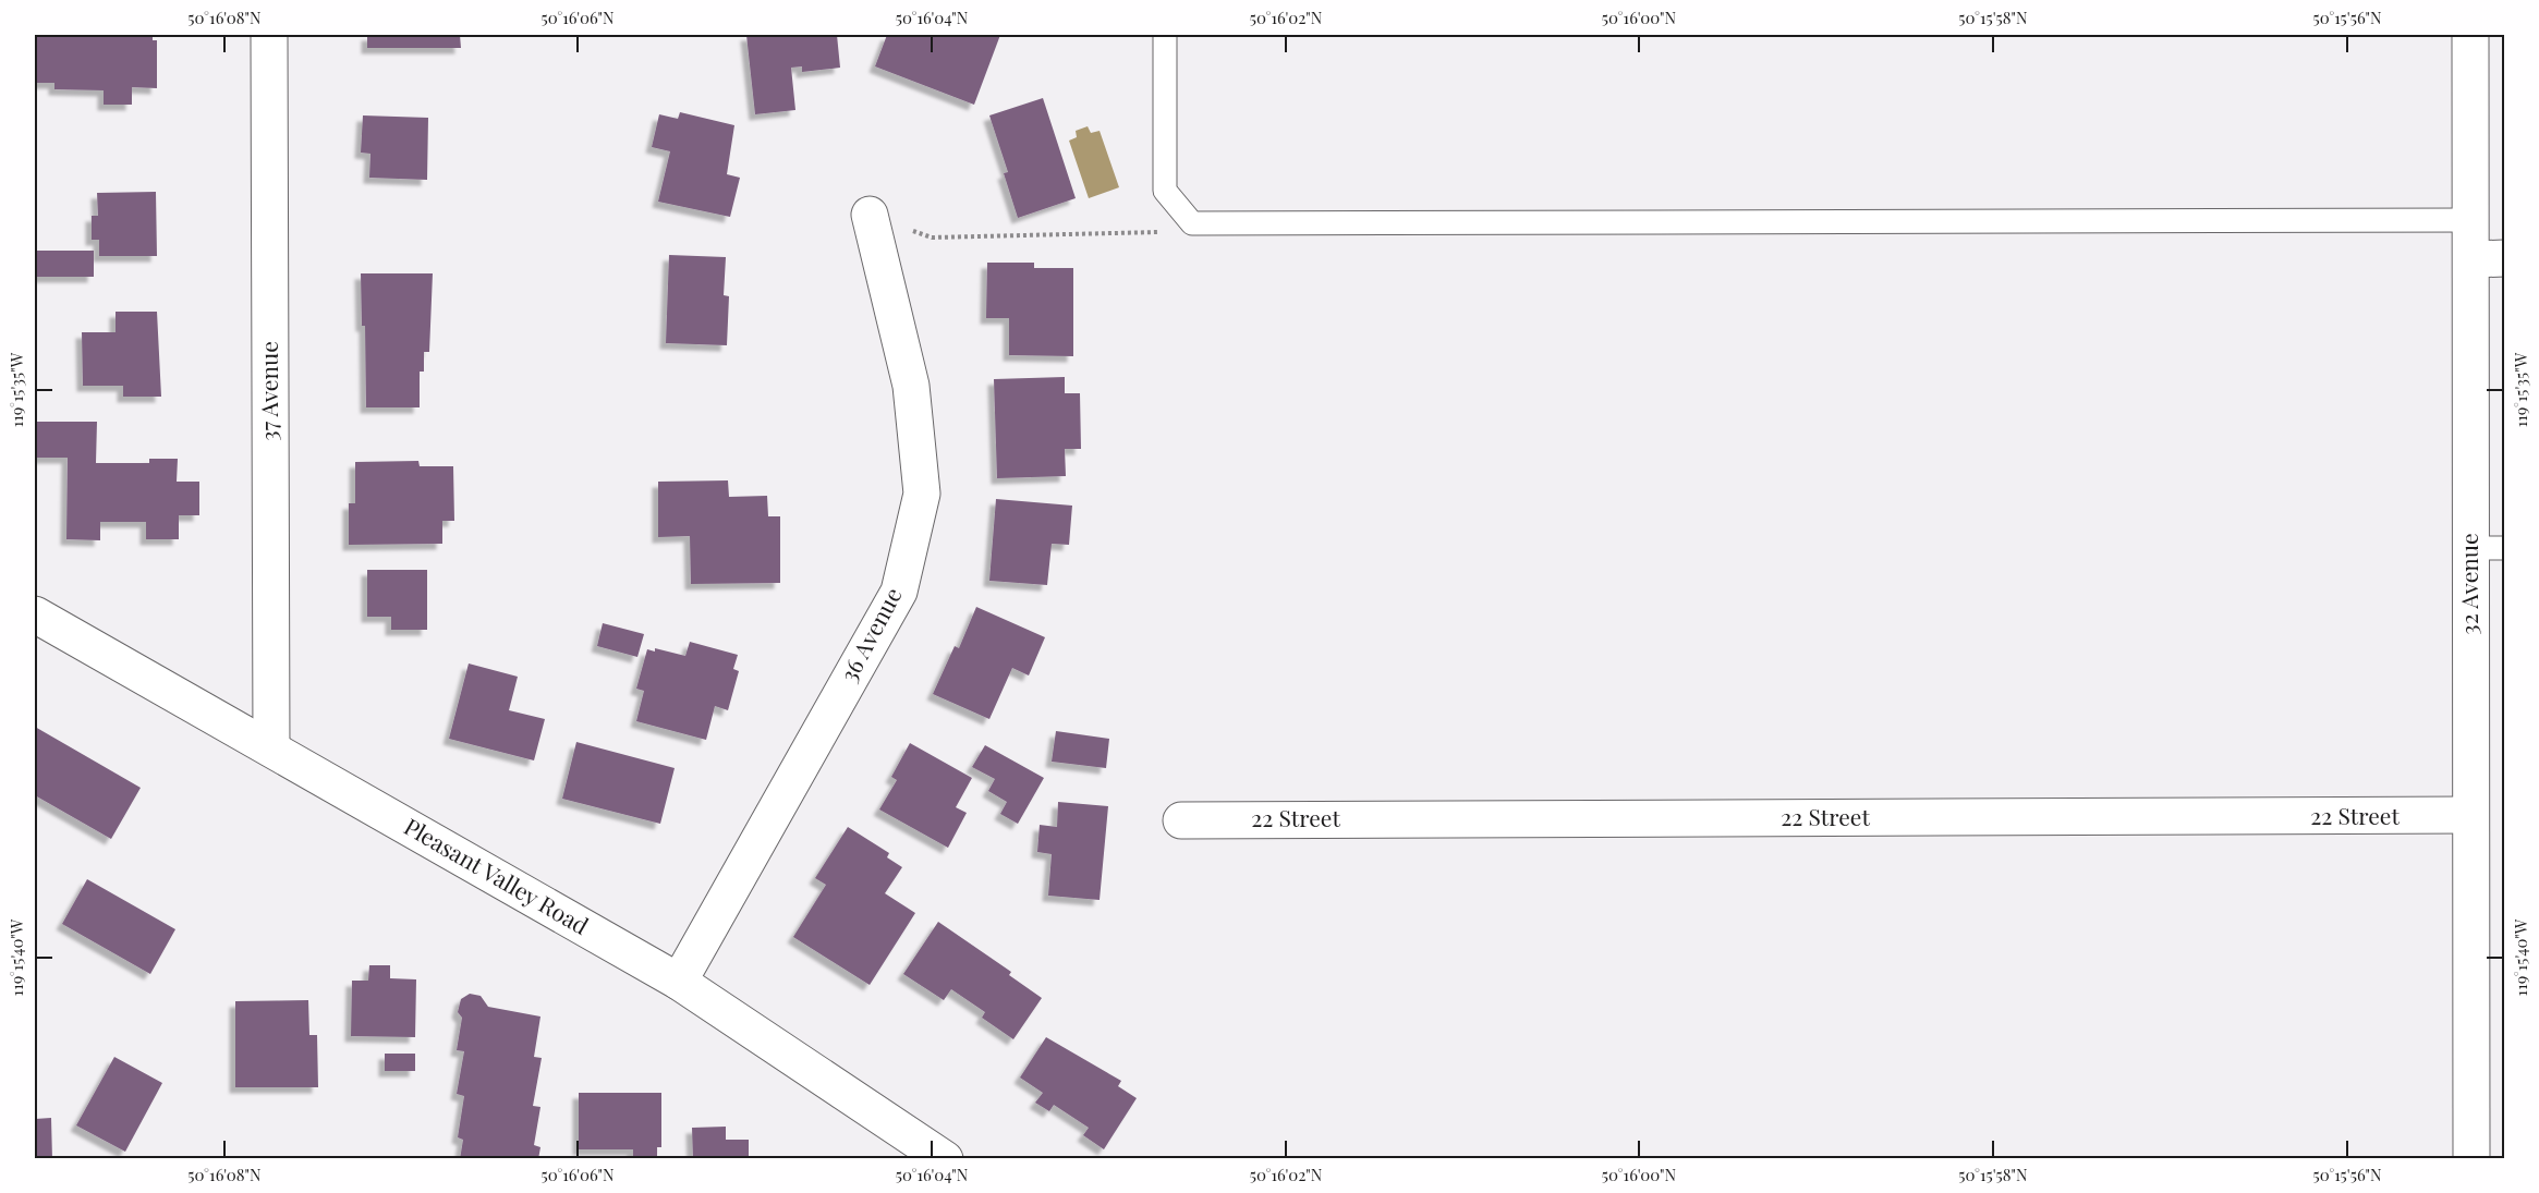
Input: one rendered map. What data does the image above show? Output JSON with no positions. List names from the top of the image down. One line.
{"streets":{"street":["37 Avenue","32 Avenue","36 Avenue","22 Street","Pleasant Valley Road"]},"crossings":[["37 Avenue","Pleasant Valley Road"],["32 Avenue","22 Street"],["36 Avenue","Pleasant Valley Road"]],"coordinates":["50°16'08\"N","50°16'06\"N","50°16'04\"N","50°16'02\"N","50°16'00\"N","50°15'58\"N","50°15'56\"N","119°15'35\"W","119°15'40\"W"]}
